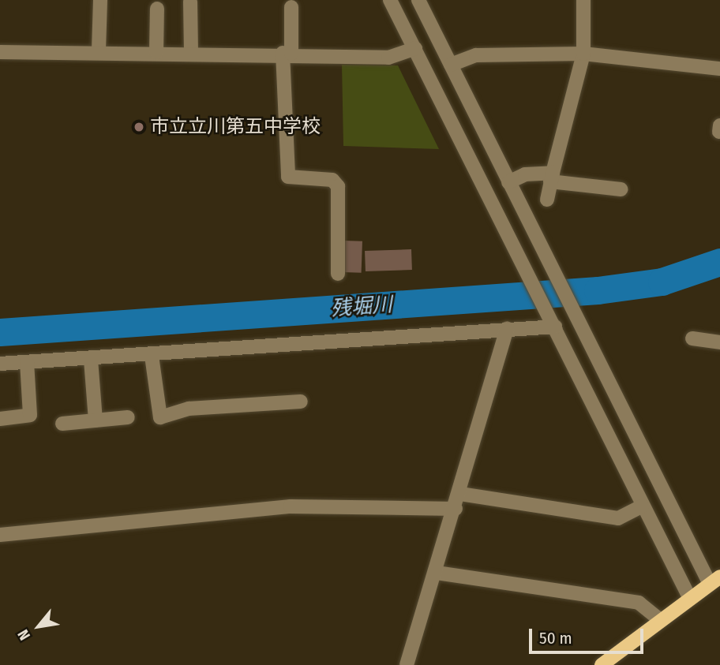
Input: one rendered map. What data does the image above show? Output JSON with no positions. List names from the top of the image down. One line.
{"water":["残堀川"],"places":["市立立川第五中学校"],"scale_bar":"50 m","north":"bottom left"}
